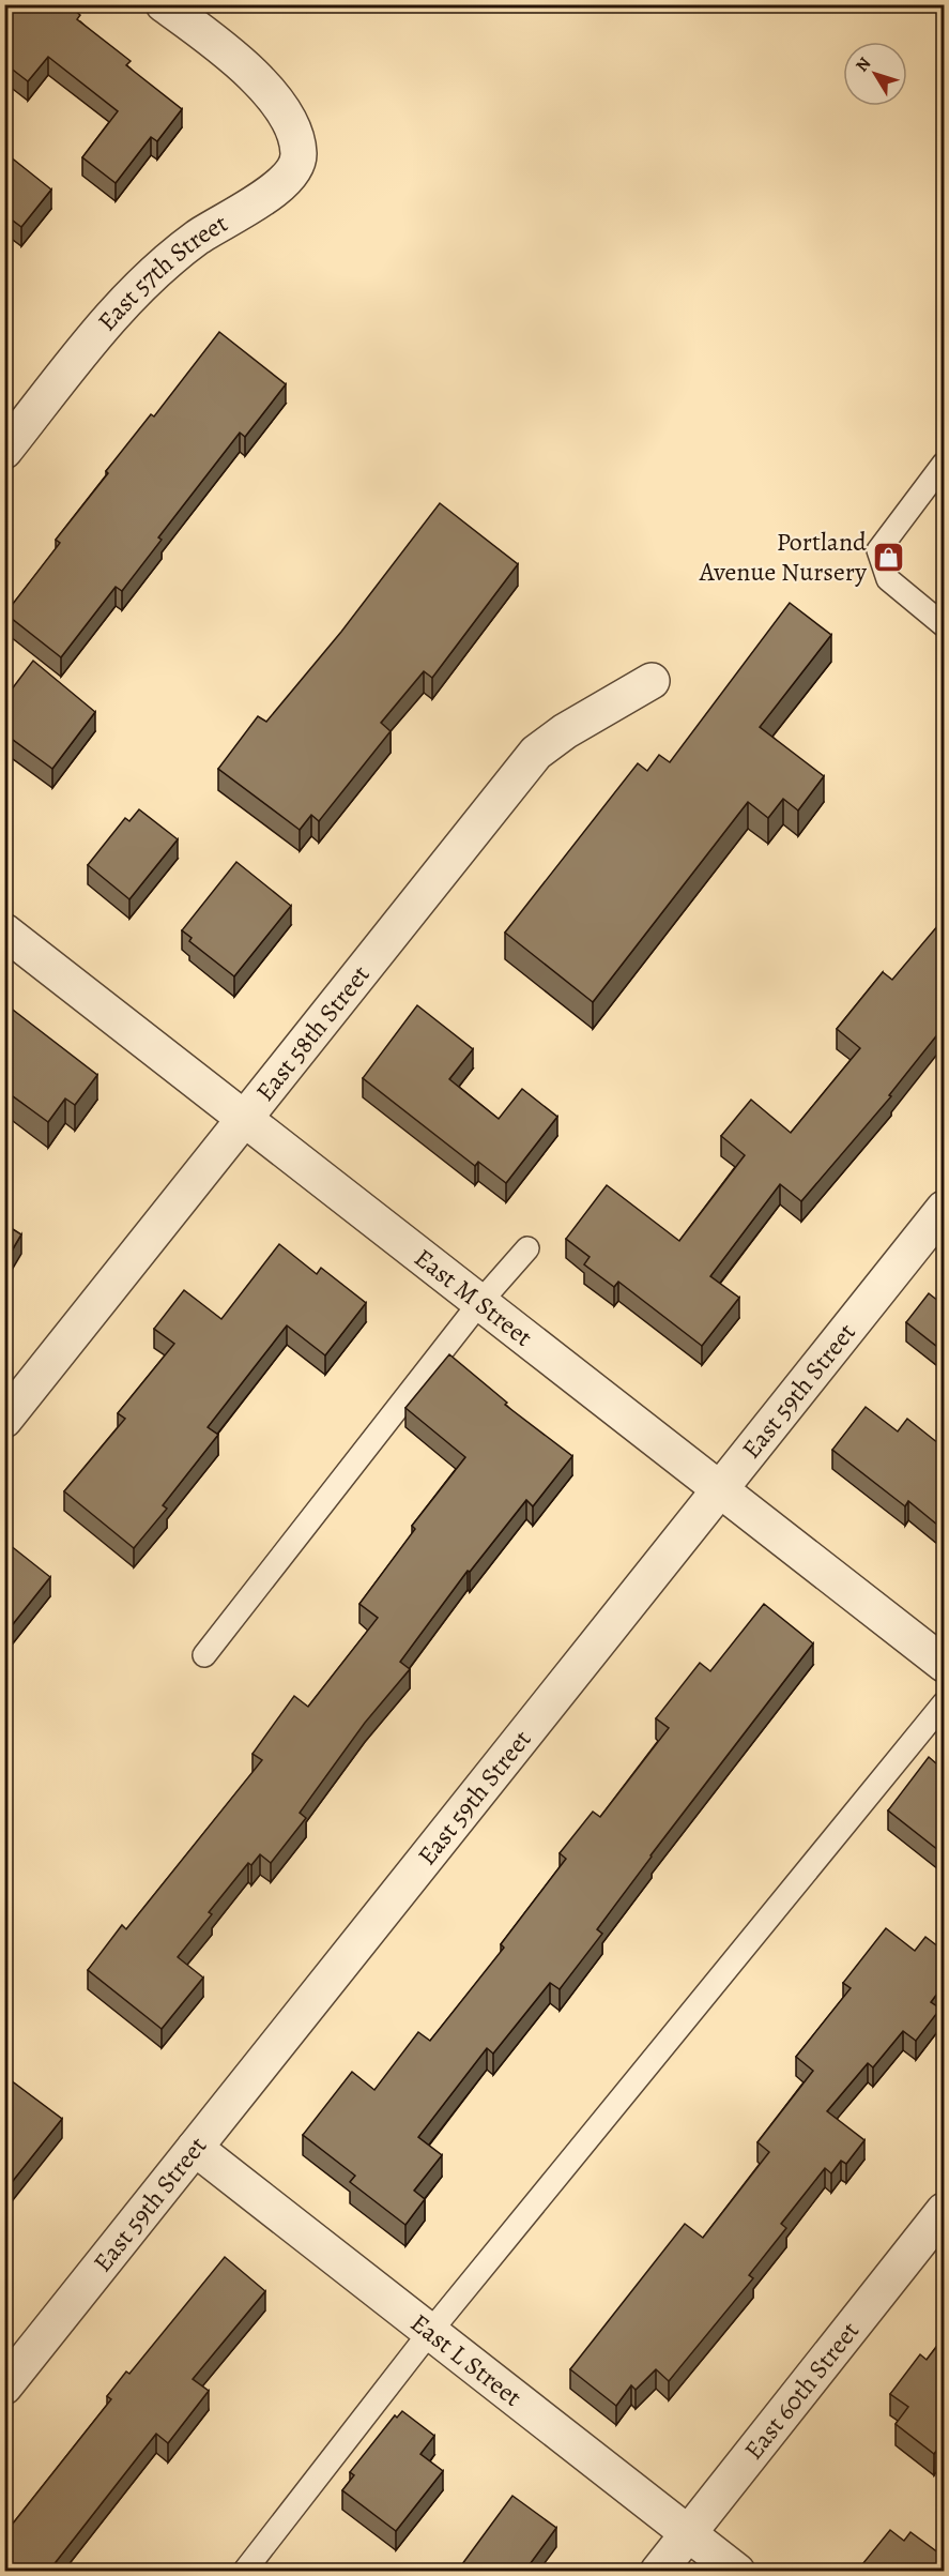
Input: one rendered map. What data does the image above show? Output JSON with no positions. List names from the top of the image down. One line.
{"streets":{"street":["East 57th Street","East 58th Street","East M Street","East 59th Street","East L Street","East 60th Street"]},"crossings":[["East 58th Street","East M Street"],["East M Street","East 59th Street"],["East 59th Street","East L Street"],["East L Street","East 60th Street"]],"places":{"shop":["Portland Avenue Nursery"]},"north":"top left"}
